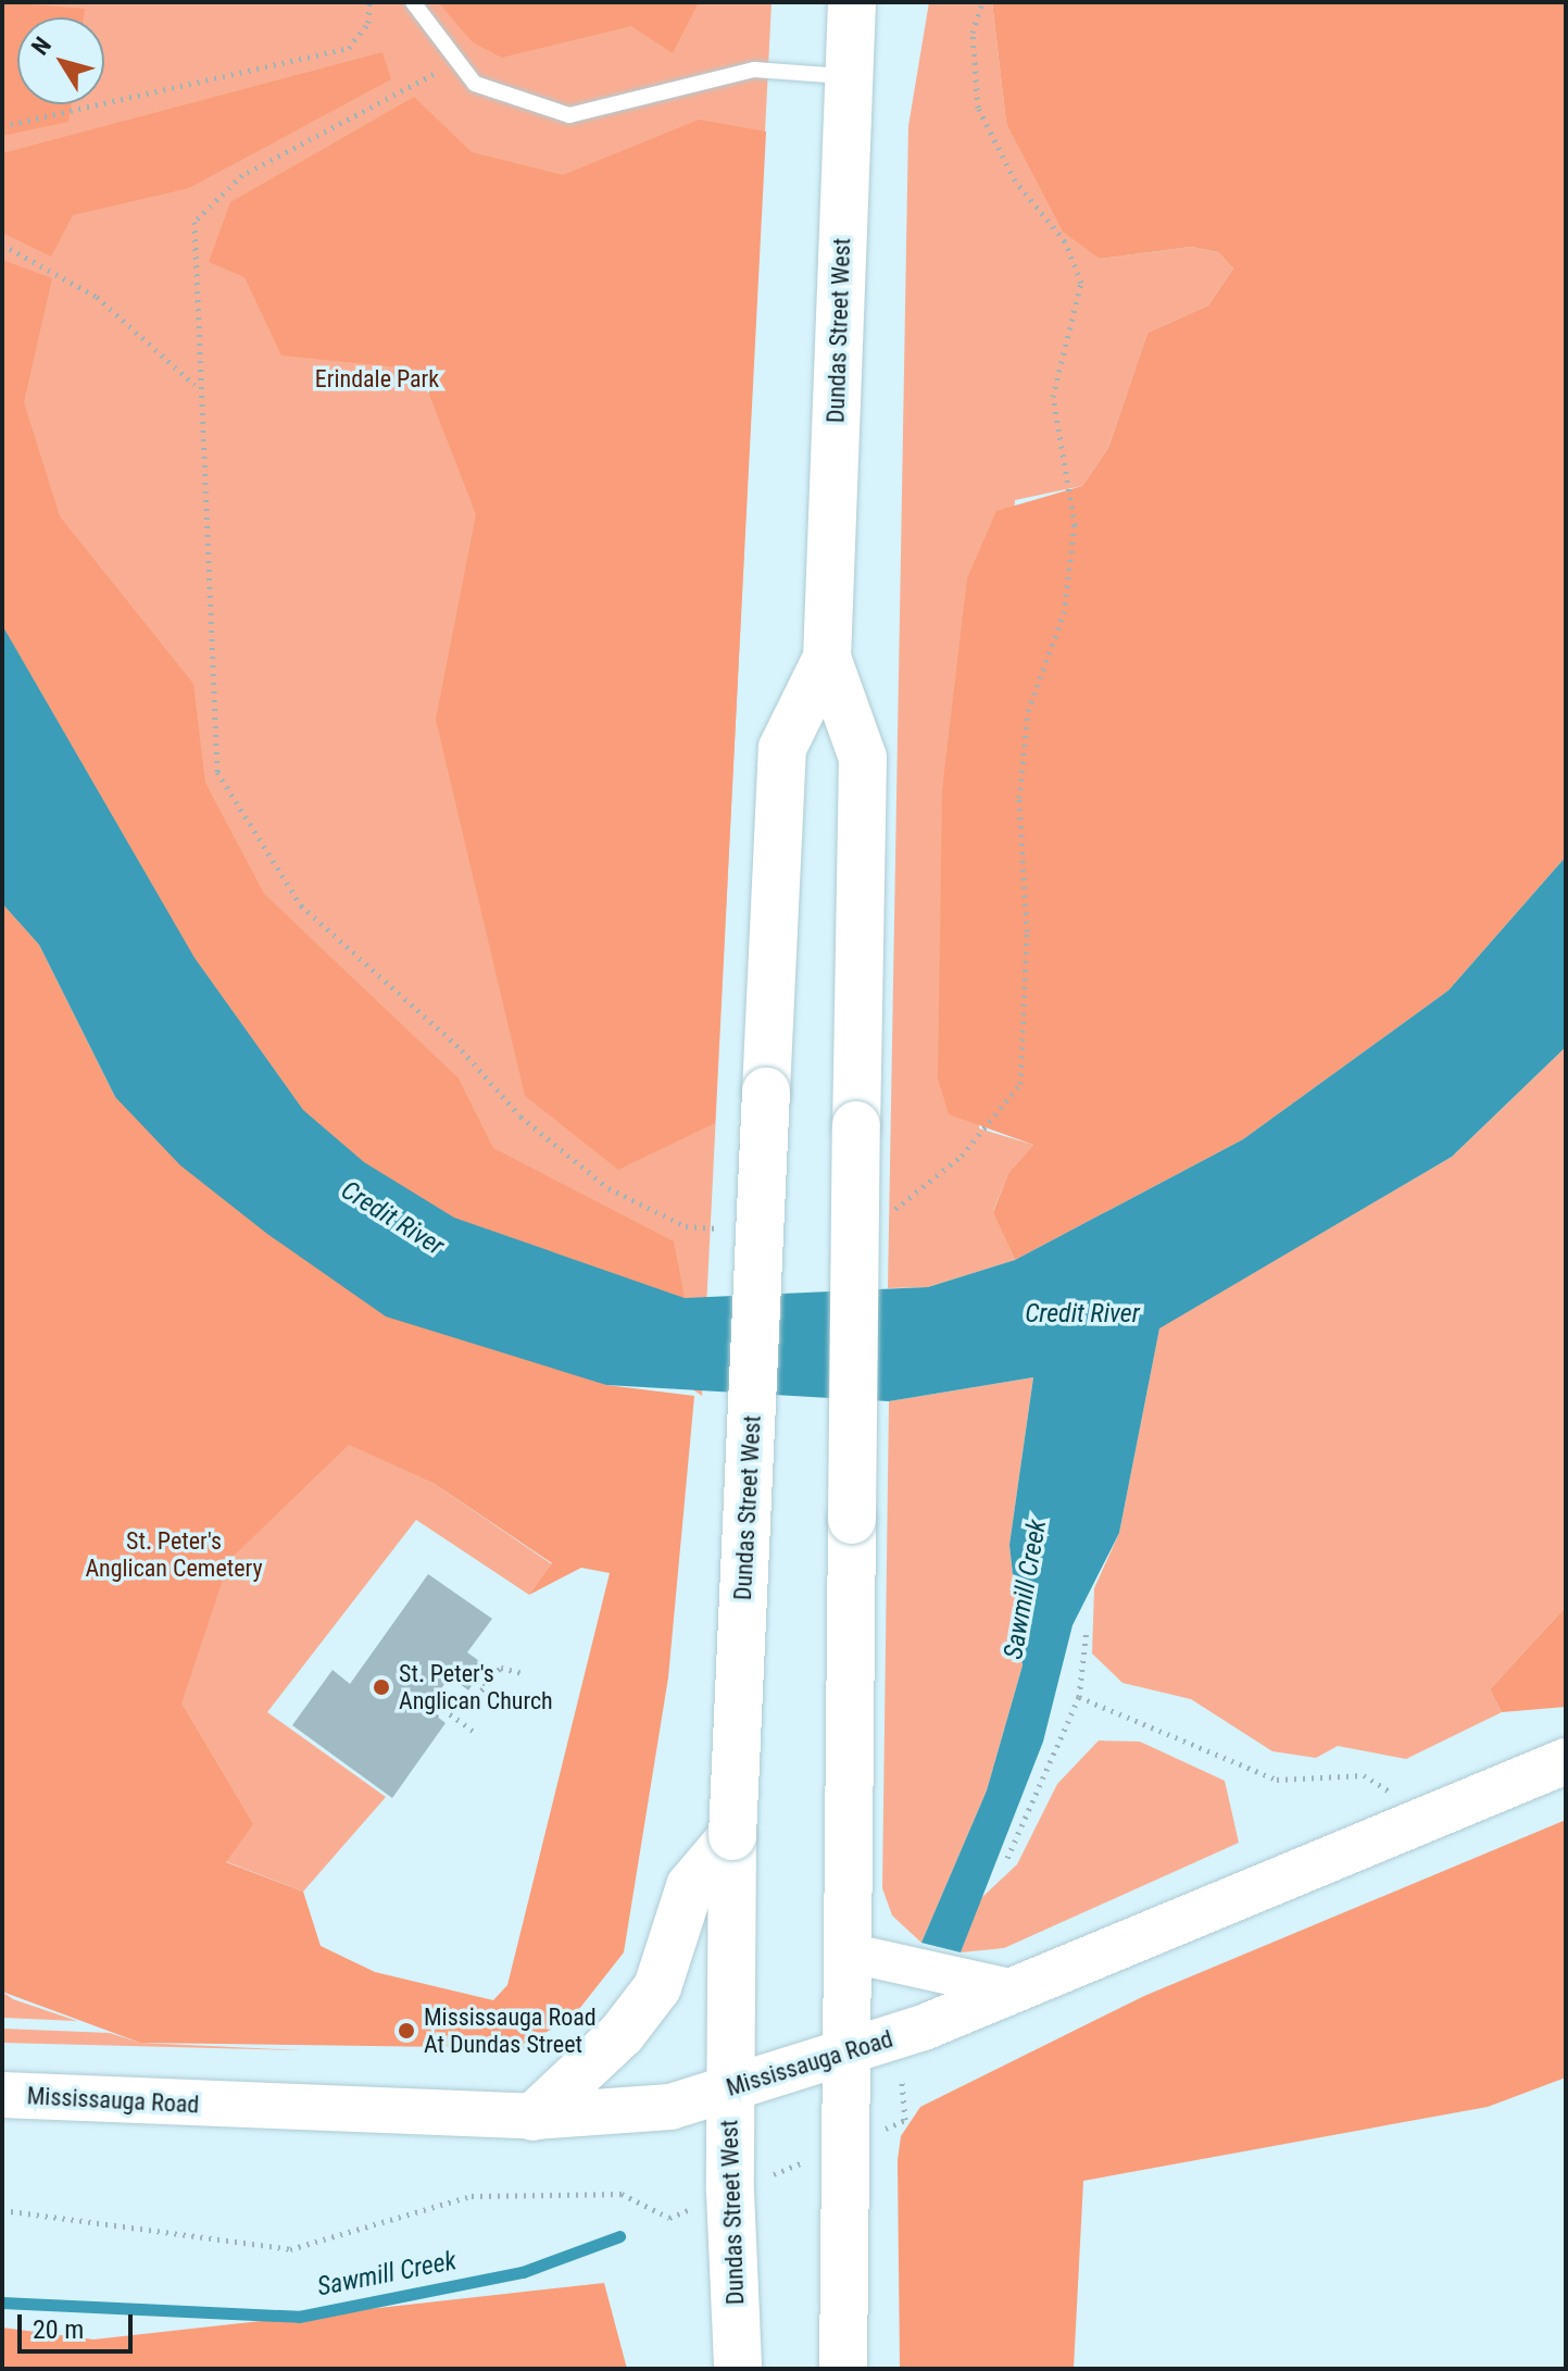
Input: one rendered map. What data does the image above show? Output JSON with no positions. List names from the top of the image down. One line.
{"streets":{"main road":["Dundas Street West","Mississauga Road"]},"crossings":[["Dundas Street West","Mississauga Road"]],"water":["Credit River","Sawmill Creek"],"parks":["Erindale Park","St. Peter's Anglican Cemetery"],"places":["St. Peter's Anglican Church","Mississauga Road At Dundas Street"],"scale_bar":"20 m","north":"top left"}
